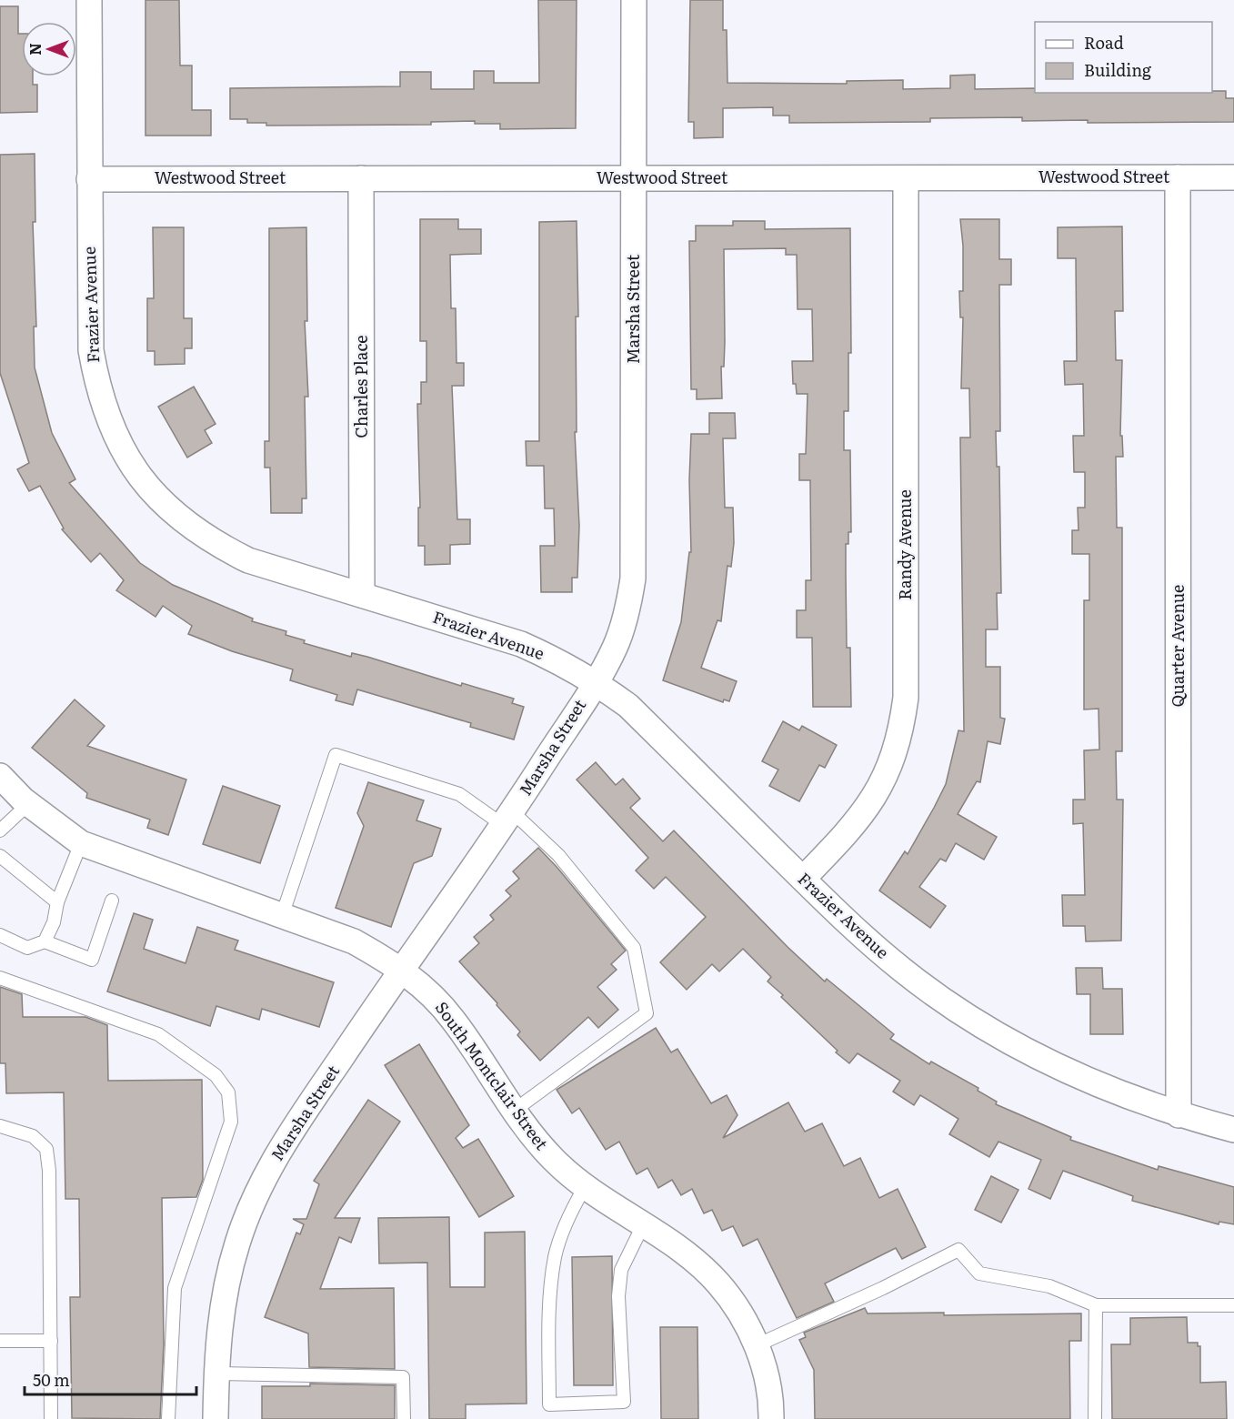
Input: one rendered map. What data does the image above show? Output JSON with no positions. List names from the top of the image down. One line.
{"streets":{"street":["Westwood Street","Frazier Avenue","Marsha Street","Charles Place","Randy Avenue","Quarter Avenue","South Montclair Street"]},"crossings":[["Westwood Street","Frazier Avenue"],["Westwood Street","Marsha Street"],["Westwood Street","Charles Place"],["Westwood Street","Randy Avenue"],["Westwood Street","Quarter Avenue"],["Frazier Avenue","Marsha Street"],["Frazier Avenue","Charles Place"],["Frazier Avenue","Randy Avenue"],["Frazier Avenue","Quarter Avenue"],["Marsha Street","South Montclair Street"]],"legend":["Road","Building"],"scale_bar":"50 m","north":"left"}
